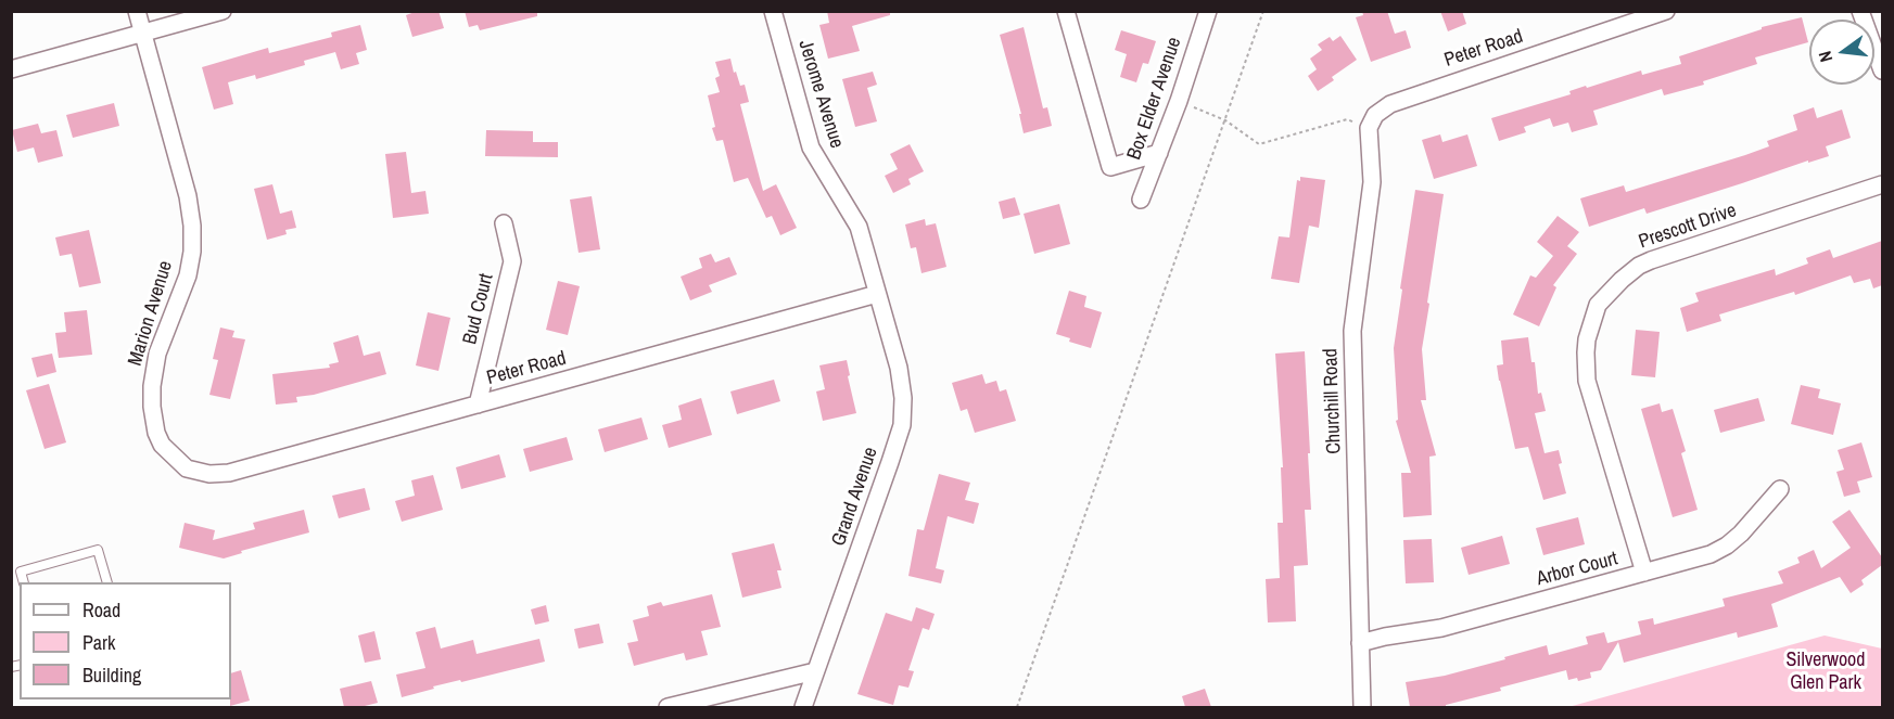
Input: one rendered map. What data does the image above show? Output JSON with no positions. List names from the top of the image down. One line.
{"streets":{"street":["Peter Road","Jerome Avenue","Box Elder Avenue","Prescott Drive","Bud Court","Marion Avenue","Churchill Road","Grand Avenue","Arbor Court"]},"crossings":[["Peter Road","Jerome Avenue"],["Peter Road","Bud Court"],["Peter Road","Marion Avenue"],["Peter Road","Churchill Road"],["Peter Road","Grand Avenue"],["Jerome Avenue","Grand Avenue"],["Prescott Drive","Arbor Court"],["Churchill Road","Arbor Court"]],"parks":["Silverwood Glen Park"],"legend":["Road","Park","Building"],"north":"left"}
